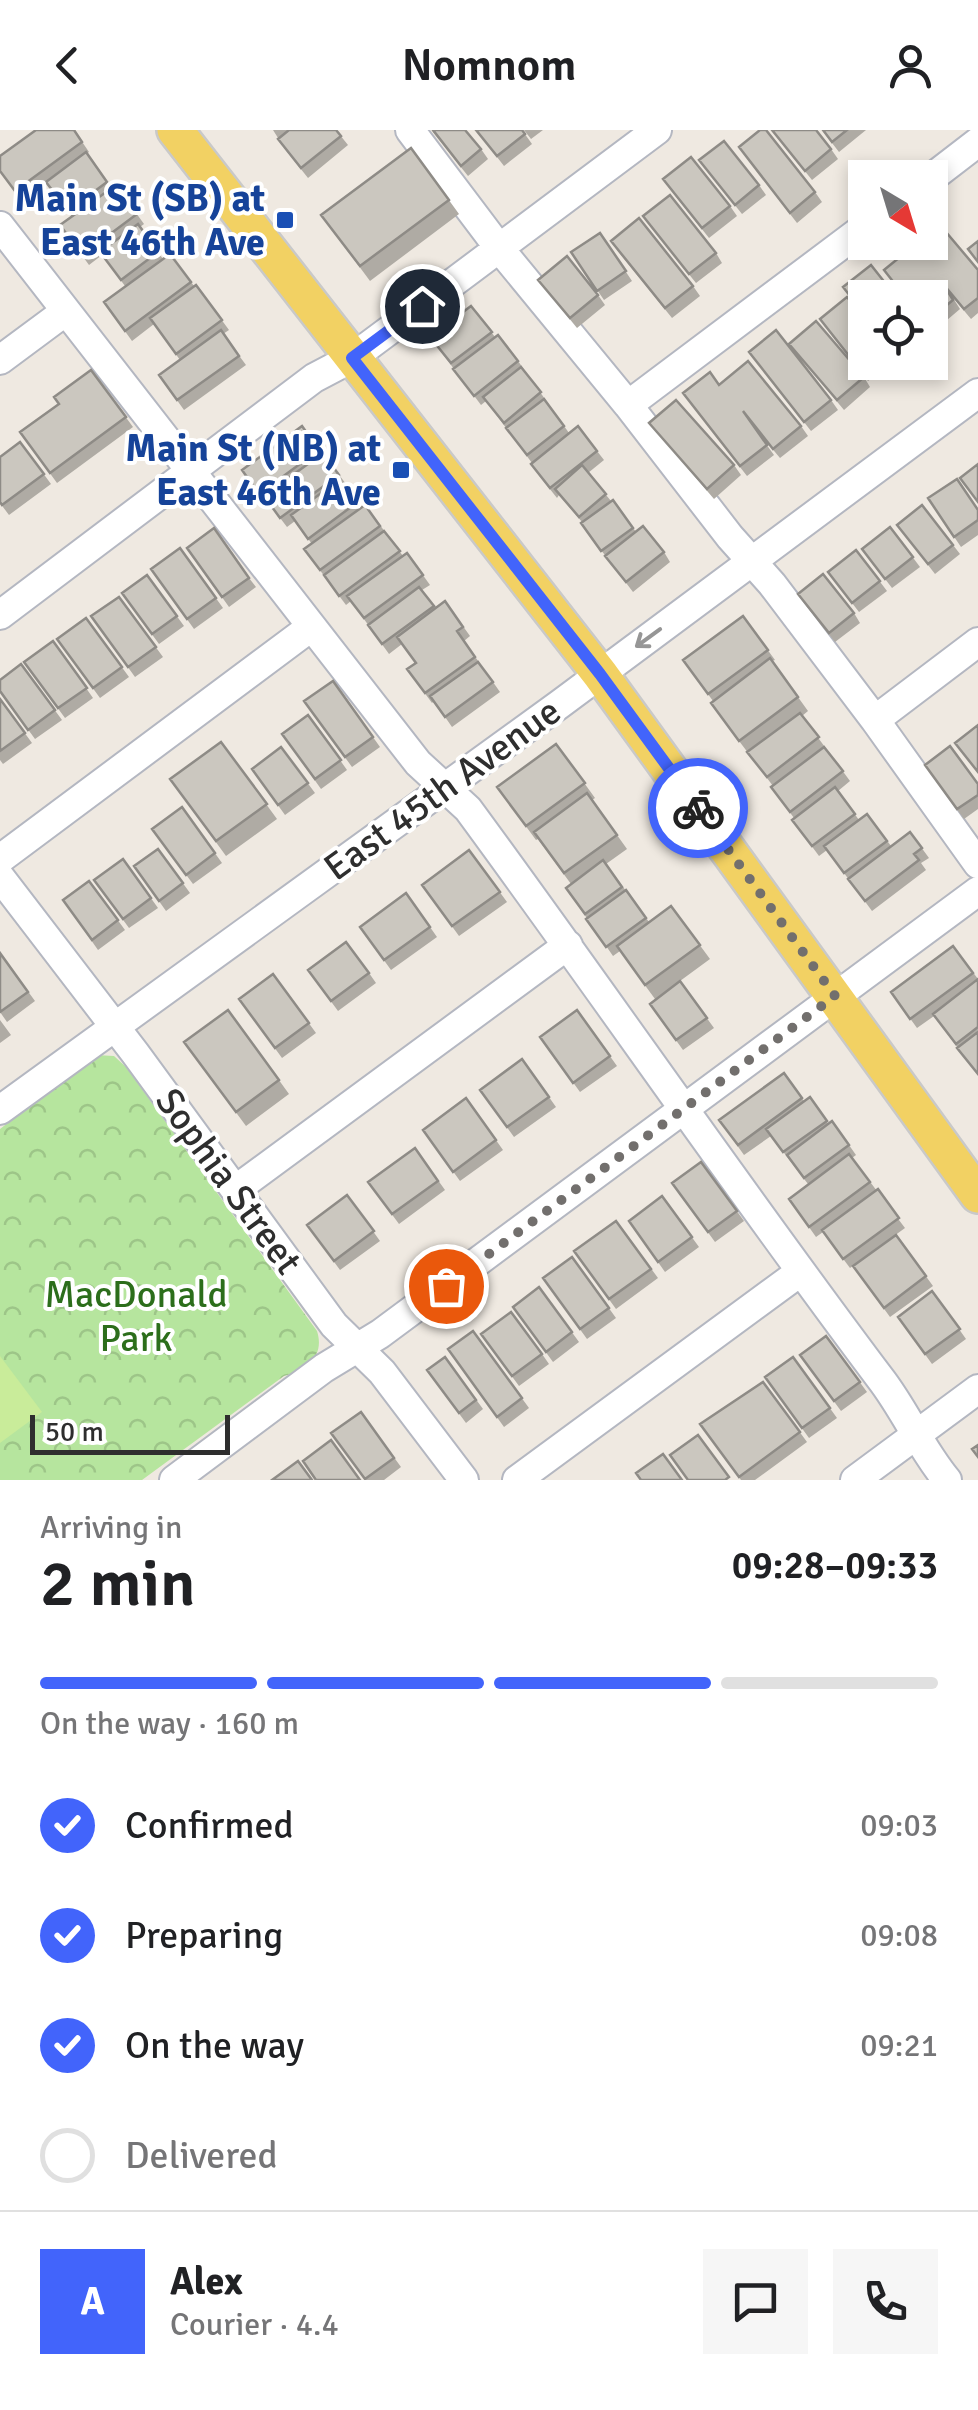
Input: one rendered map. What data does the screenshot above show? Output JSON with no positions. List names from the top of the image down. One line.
{"streets":{"street":["East 45th Avenue","Sophia Street"]},"crossings":[["East 45th Avenue","Sophia Street"]],"parks":["MacDonald Park"],"places":{"transit":["Main St (SB) at East 46th Ave","Main St (NB) at East 46th Ave"]},"scale_bar":"50 m","north":"bottom right","page":{"header":"Nomnom","scale":"50 m","heading":["2 min","Arriving in","09:28–09:33"],"panel":["Alex","Courier · 4.4"],"bar":"On the way · 160 m","list":[["Confirmed","09:03"],["Preparing","09:08"],["On the way","09:21"],"Delivered"],"round":"A"}}
